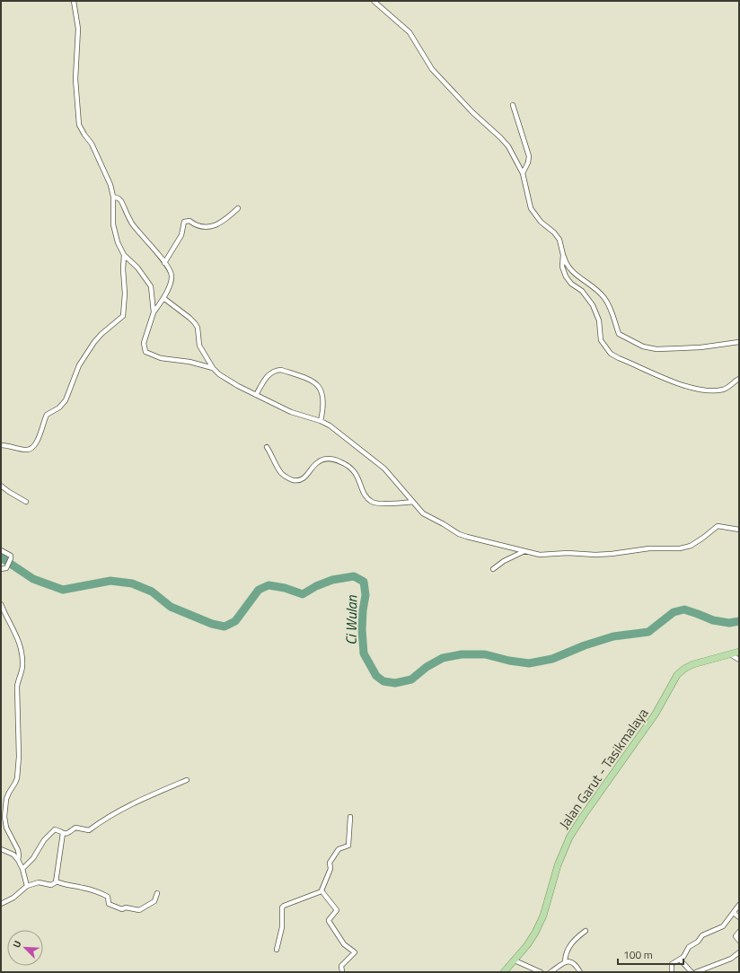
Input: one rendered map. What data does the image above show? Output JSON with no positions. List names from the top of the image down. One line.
{"streets":{"main road":["Jalan Garut - Tasikmalaya"]},"water":["Ci Wulan"],"scale_bar":"100 m","north":"top left"}
